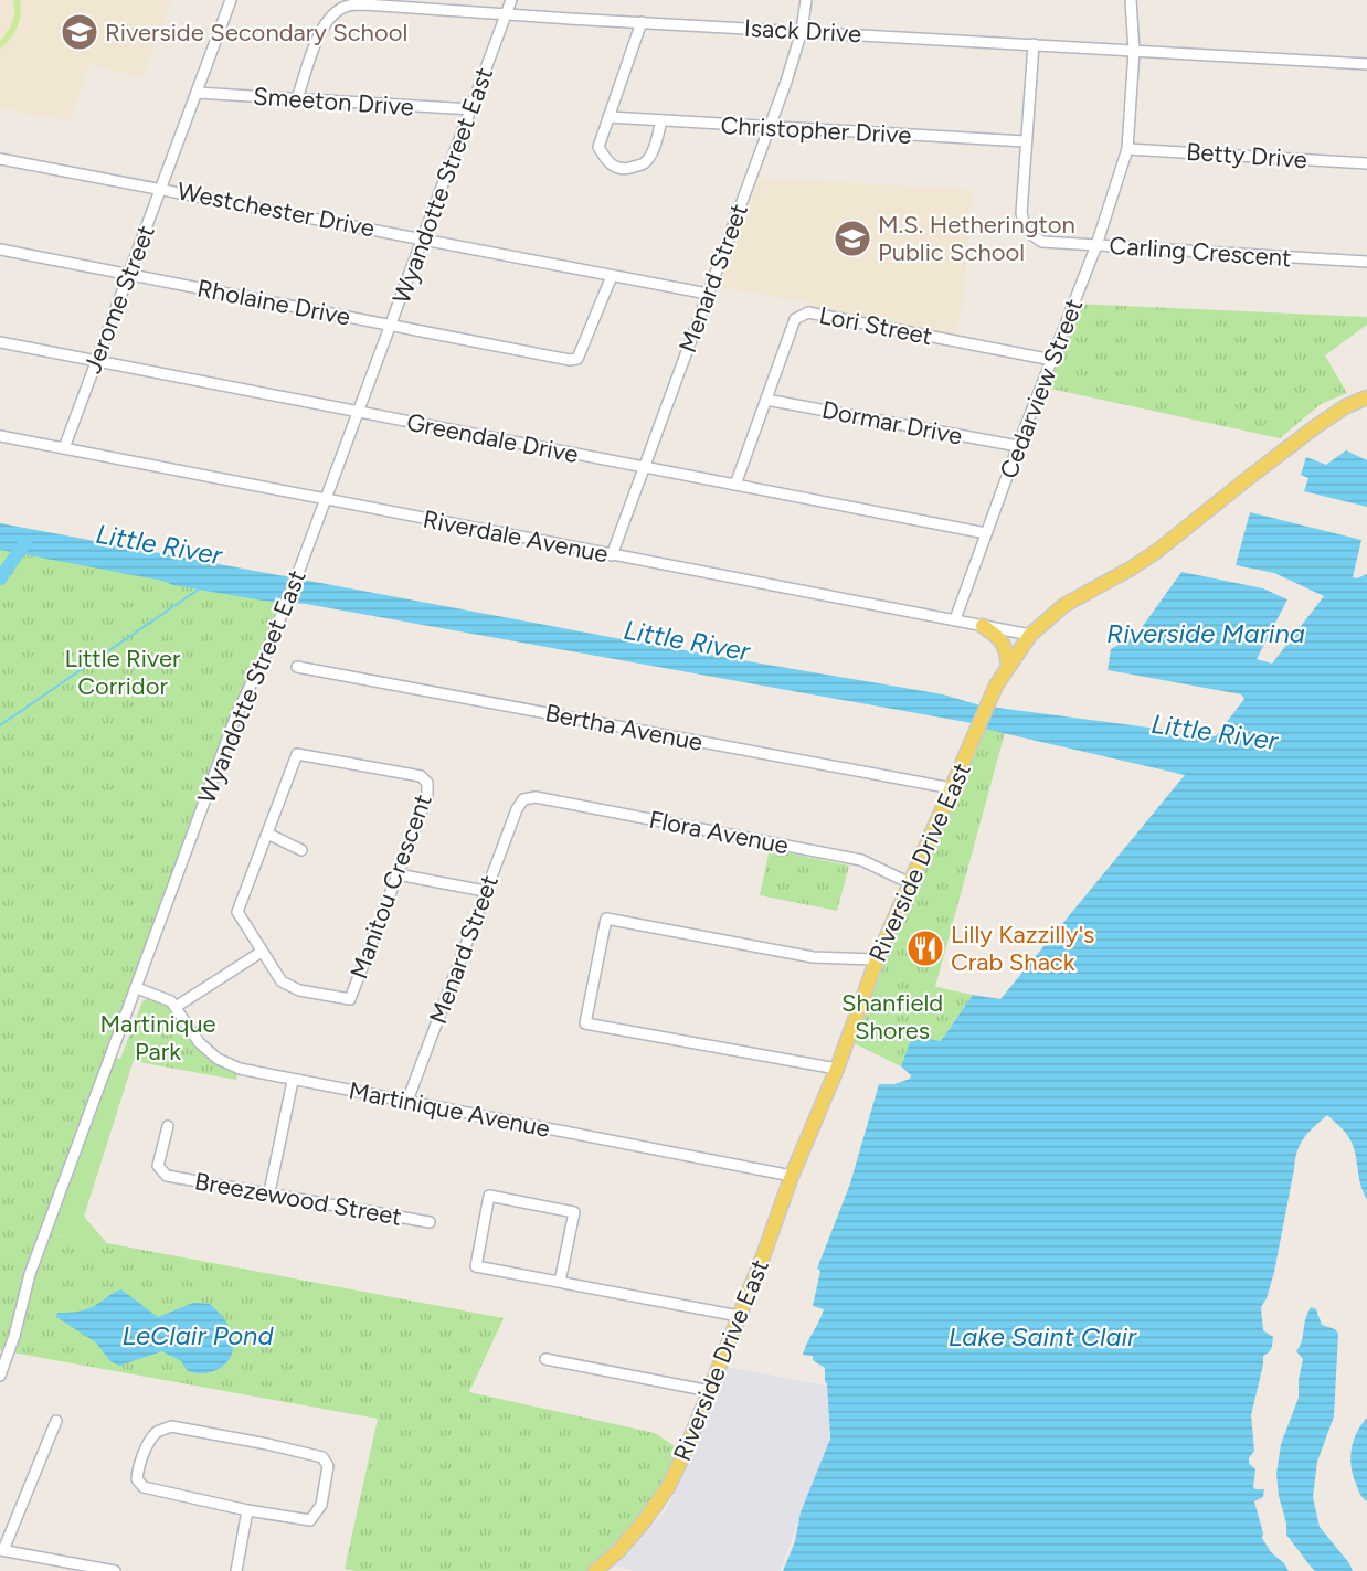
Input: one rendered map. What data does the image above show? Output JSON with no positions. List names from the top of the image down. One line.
{"streets":{"main road":["Riverside Drive East"],"street":["Isack Drive","Smeeton Drive","Christopher Drive","Betty Drive","Wyandotte Street East","Westchester Drive","Carling Crescent","Menard Street","Jerome Street","Rholaine Drive","Lori Street","Cedarview Street","Dormar Drive","Greendale Drive","Riverdale Avenue","Bertha Avenue","Flora Avenue","Manitou Crescent","Martinique Avenue","Breezewood Street"]},"crossings":[["Isack Drive","Smeeton Drive"],["Isack Drive","Wyandotte Street East"],["Isack Drive","Carling Crescent"],["Isack Drive","Menard Street"],["Isack Drive","Cedarview Street"],["Smeeton Drive","Wyandotte Street East"],["Smeeton Drive","Jerome Street"],["Christopher Drive","Carling Crescent"],["Christopher Drive","Menard Street"],["Betty Drive","Cedarview Street"],["Wyandotte Street East","Westchester Drive"],["Wyandotte Street East","Rholaine Drive"],["Wyandotte Street East","Greendale Drive"],["Wyandotte Street East","Riverdale Avenue"],["Wyandotte Street East","Martinique Avenue"],["Westchester Drive","Menard Street"],["Westchester Drive","Jerome Street"],["Westchester Drive","Rholaine Drive"],["Carling Crescent","Cedarview Street"],["Menard Street","Greendale Drive"],["Menard Street","Riverdale Avenue"],["Menard Street","Flora Avenue"],["Menard Street","Martinique Avenue"],["Jerome Street","Rholaine Drive"],["Jerome Street","Greendale Drive"],["Jerome Street","Riverdale Avenue"],["Lori Street","Cedarview Street"],["Lori Street","Dormar Drive"],["Lori Street","Greendale Drive"],["Cedarview Street","Dormar Drive"],["Cedarview Street","Greendale Drive"],["Cedarview Street","Riverdale Avenue"],["Riverdale Avenue","Riverside Drive East"],["Bertha Avenue","Riverside Drive East"],["Flora Avenue","Riverside Drive East"],["Riverside Drive East","Martinique Avenue"]],"water":["Little River","Riverside Marina","LeClair Pond","Lake Saint Clair"],"parks":["Little River Corridor","Shanfield Shores","Martinique Park"],"places":{"school or university":["Riverside Secondary School","M.S. Hetherington Public School"],"restaurant":["Lilly Kazzilly's Crab Shack"]}}
